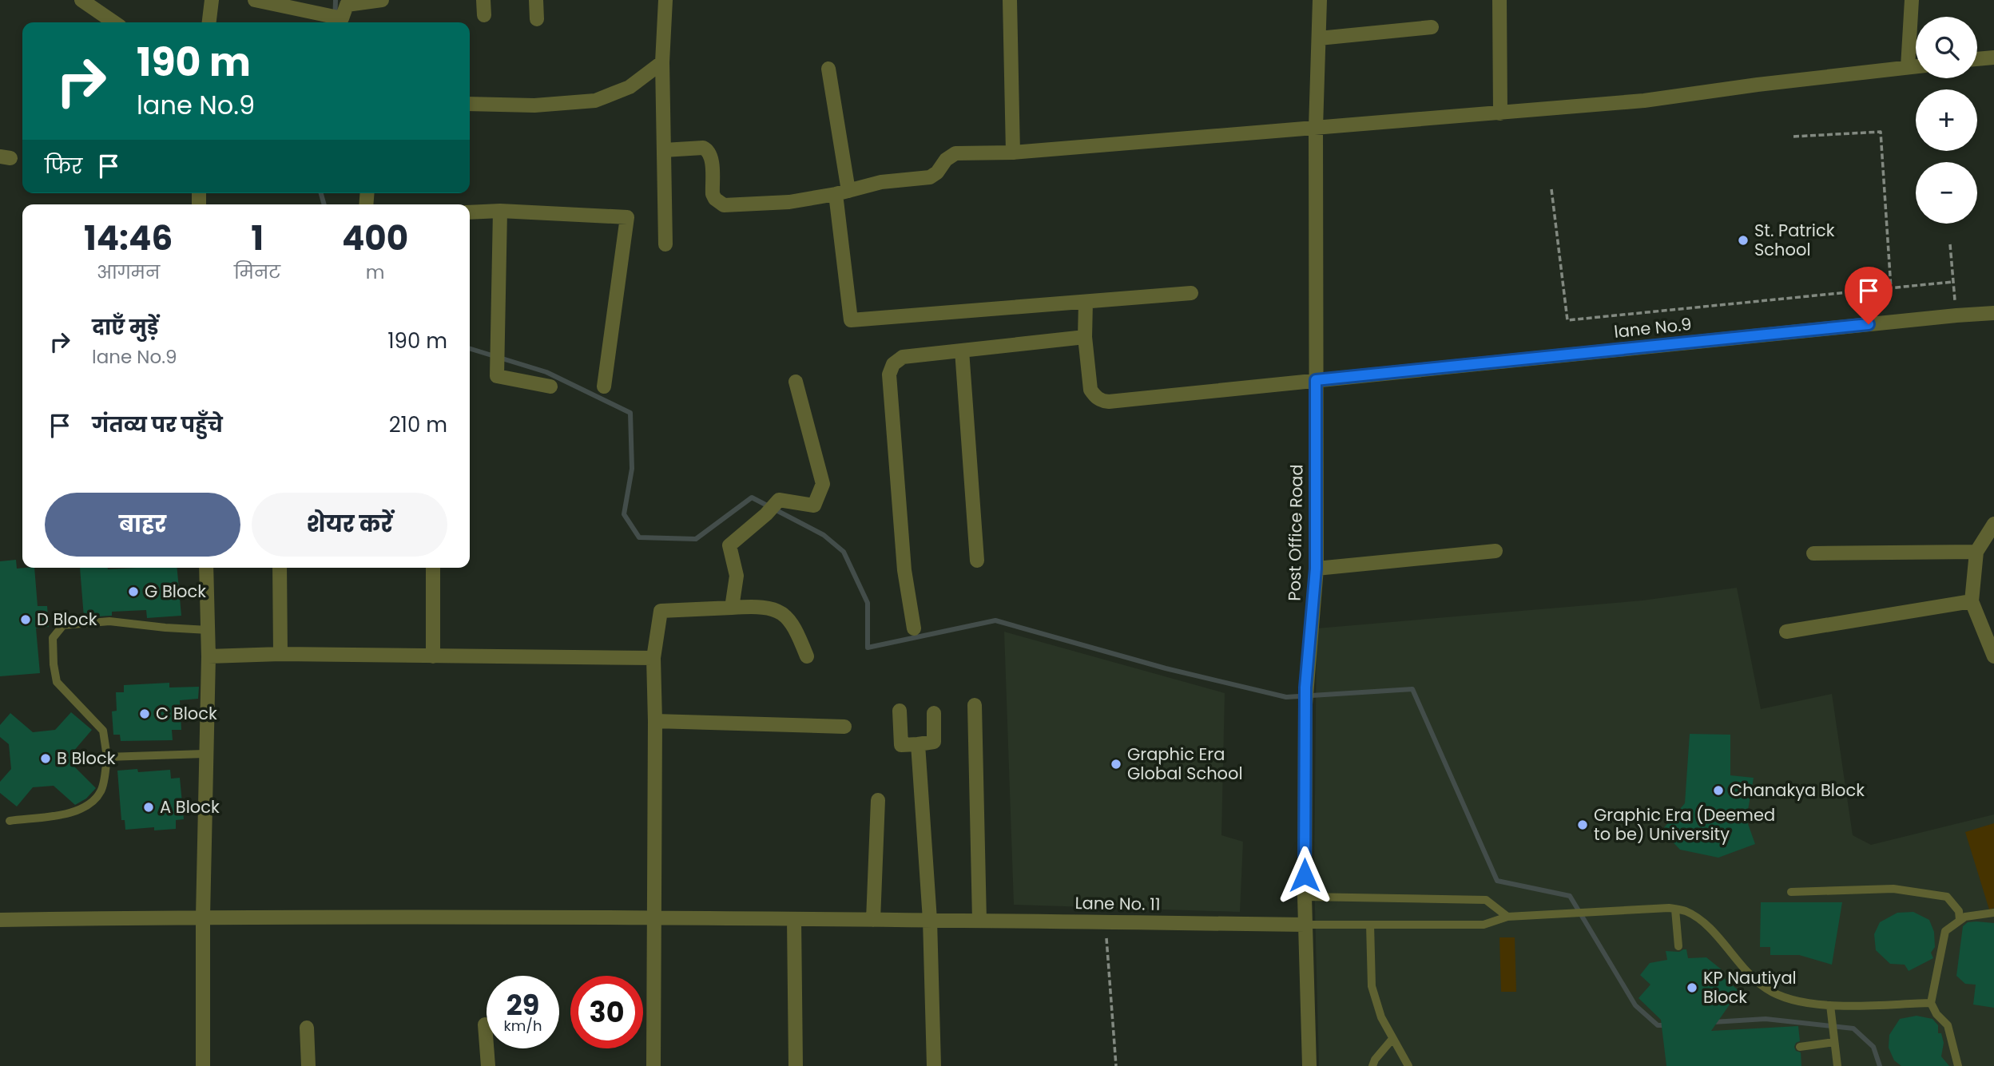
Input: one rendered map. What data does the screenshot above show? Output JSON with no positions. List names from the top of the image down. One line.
{"streets":{"street":["lane No.9","Post Office Road","Lane No. 11"]},"crossings":[["lane No.9","Post Office Road"],["Post Office Road","Lane No. 11"]],"places":["St. Patrick School","G Block","D Block","C Block","B Block","Graphic Era Global School","Chanakya Block","A Block","Graphic Era (Deemed to be) University","KP Nautiyal Block"],"page":{"map_buttons":["+","−"],"turn":["190 m","lane No.9"],"then":"फिर","eta":["14:46","आगमन","1","मिनट","400","m"],"list":[{"name":"दाएँ मुड़ें","note":"lane No.9","value":"190 m"},{"name":"गंतव्य पर पहुँचे","value":"210 m"}],"buttons":["बाहर","शेयर करें"],"speed":"29 km/h","limit":"30"}}
